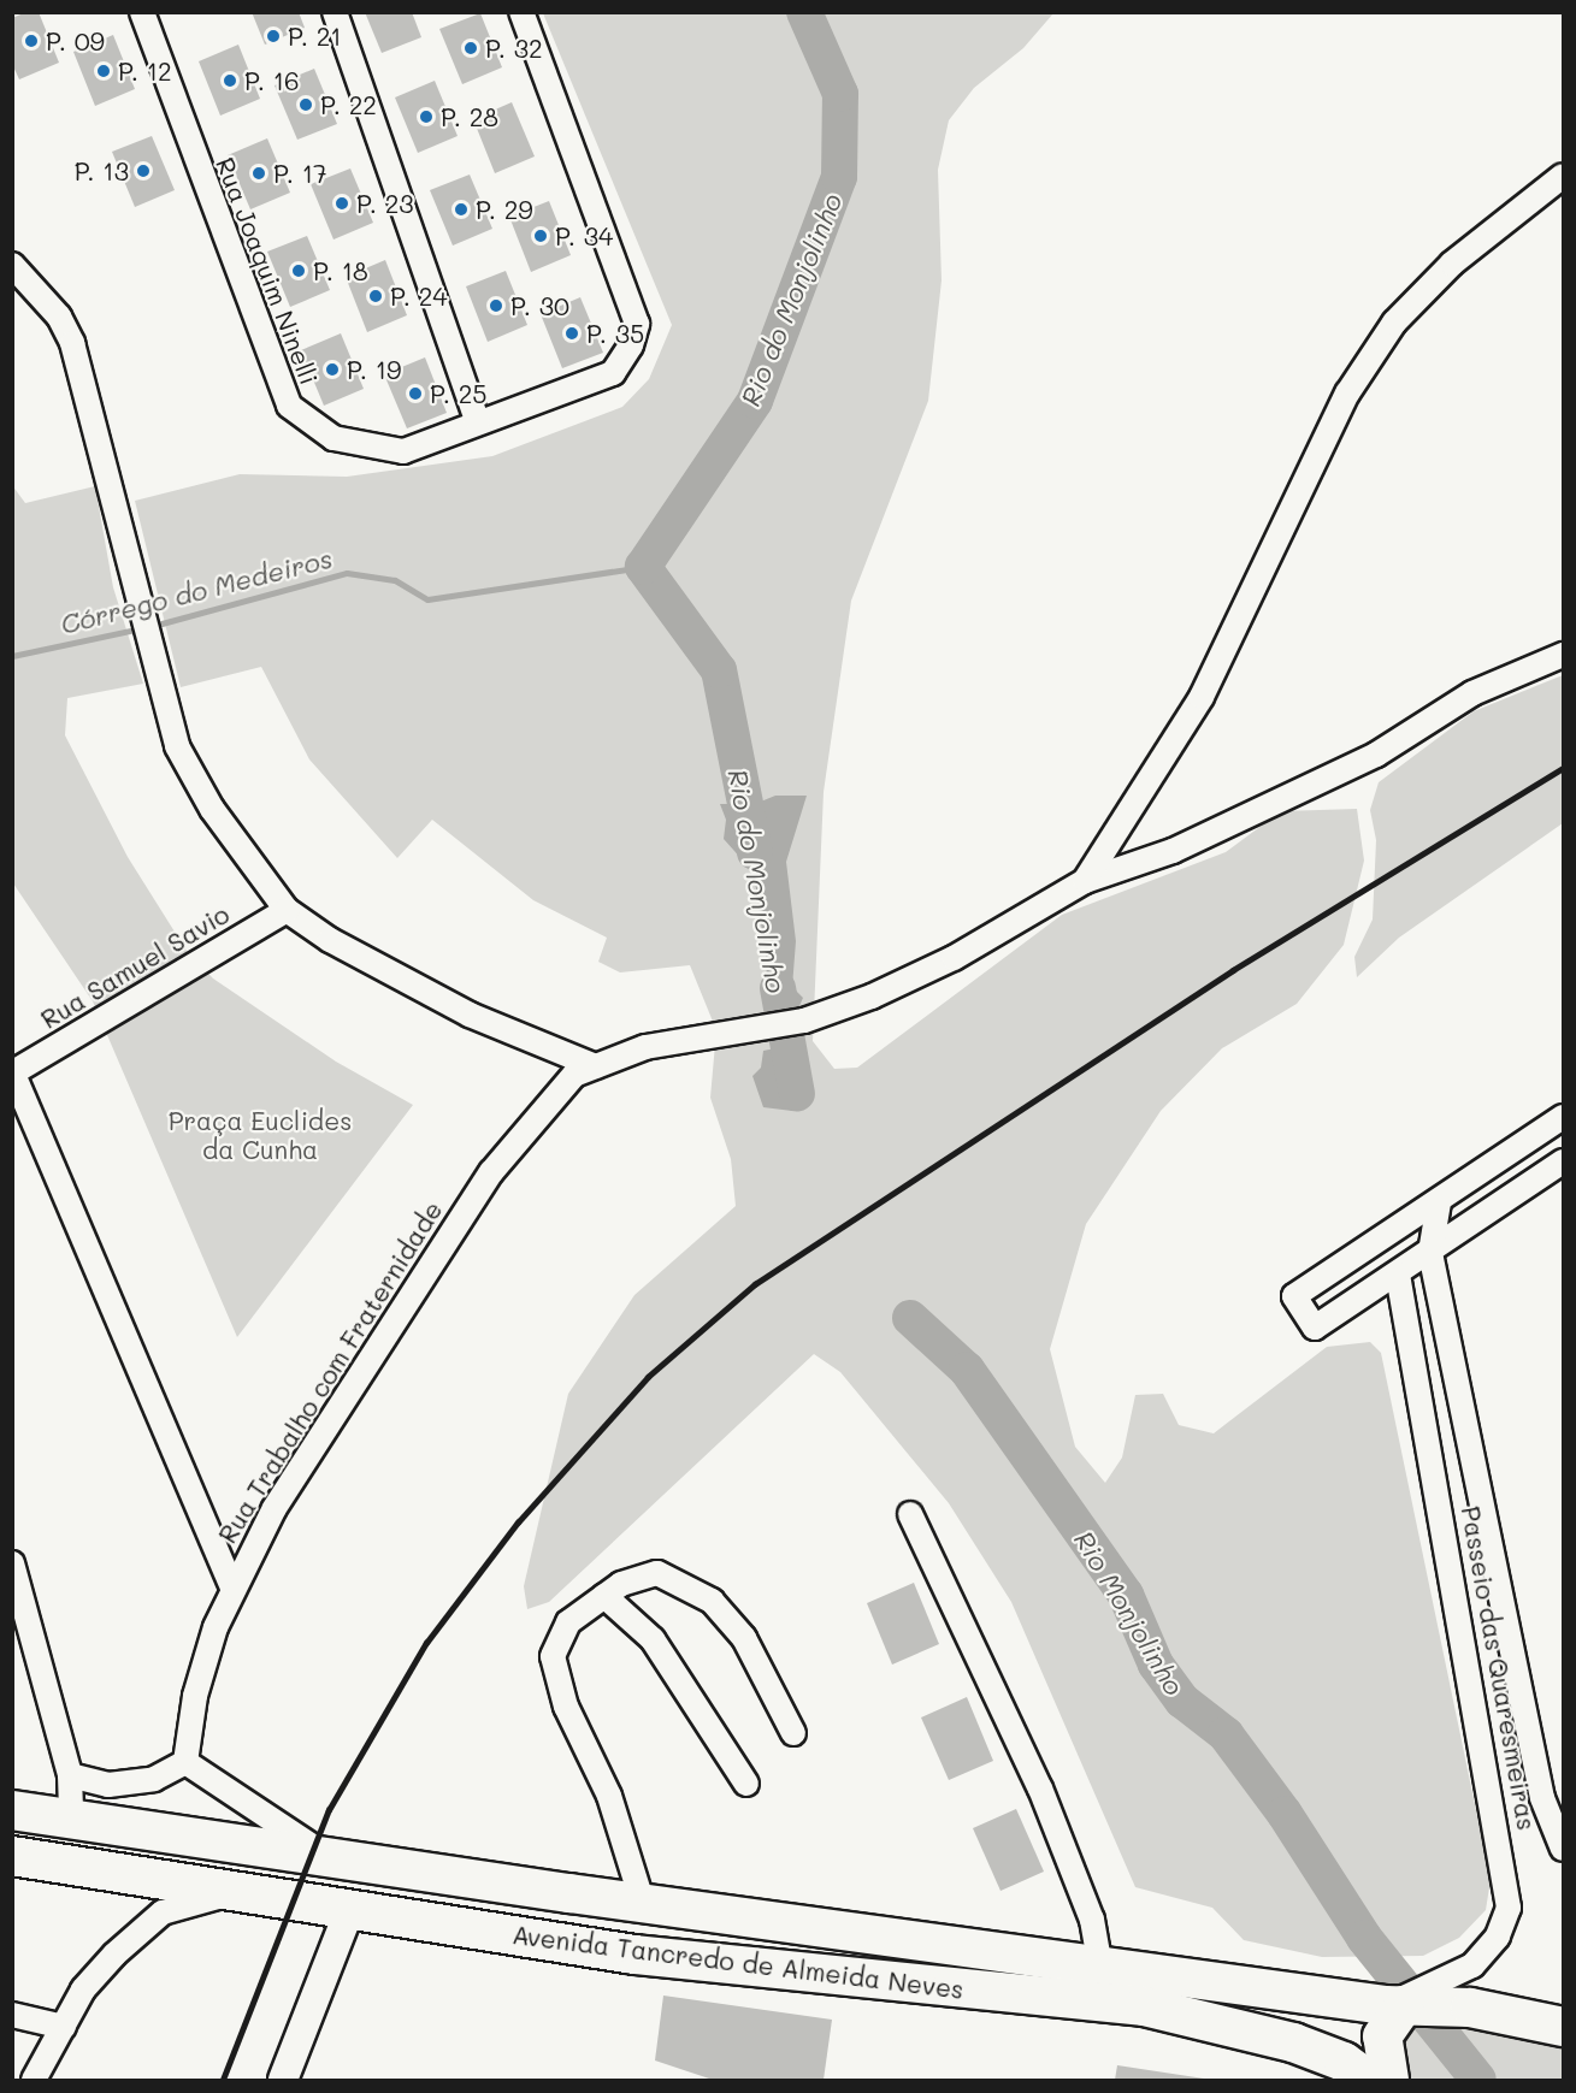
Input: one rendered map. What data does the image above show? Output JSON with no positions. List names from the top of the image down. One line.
{"streets":{"main road":["Avenida Tancredo de Almeida Neves"],"street":["Rua Joaquim Ninelli","Rua Samuel Savio","Rua Trabalho com Fraternidade","Passeio das Quaresmeiras"]},"crossings":[["Rua Trabalho com Fraternidade","Avenida Tancredo de Almeida Neves"]],"water":["Rio do Monjolinho","Córrego do Medeiros","Rio Monjolinho"],"parks":["Praça Euclides da Cunha"],"places":["P. 21","P. 09","P. 32","P. 12","P. 16","P. 22","P. 28","P. 13","P. 17","P. 23","P. 29","P. 34","P. 18","P. 24","P. 30","P. 35","P. 19","P. 25"]}
